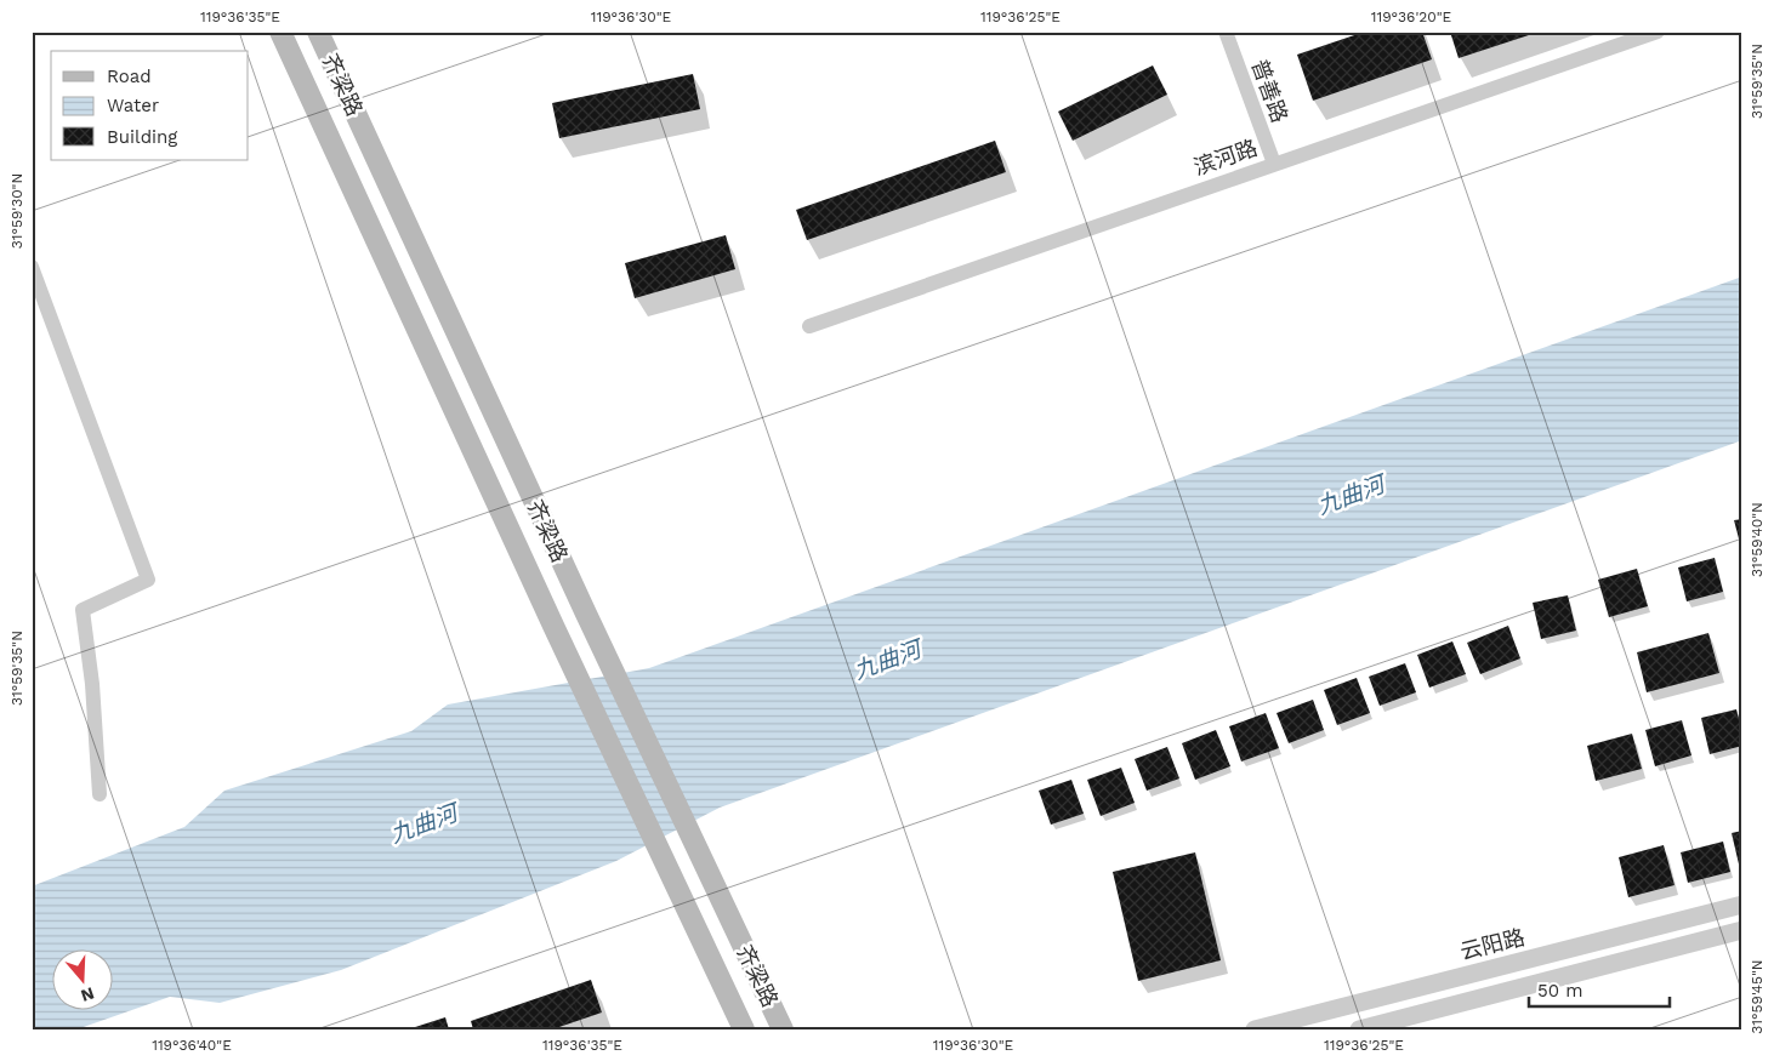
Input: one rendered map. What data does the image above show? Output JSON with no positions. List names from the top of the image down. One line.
{"streets":{"main road":["齐梁路"],"street":["普善路","滨河路","云阳路"]},"crossings":[["普善路","滨河路"]],"water":["九曲河"],"legend":["Road","Water","Building"],"scale_bar":"50 m","north":"bottom","coordinates":["119°36'35\"E","119°36'30\"E","119°36'25\"E","119°36'20\"E","31°59'35\"N","31°59'30\"N","31°59'40\"N","31°59'45\"N","119°36'40\"E"]}
